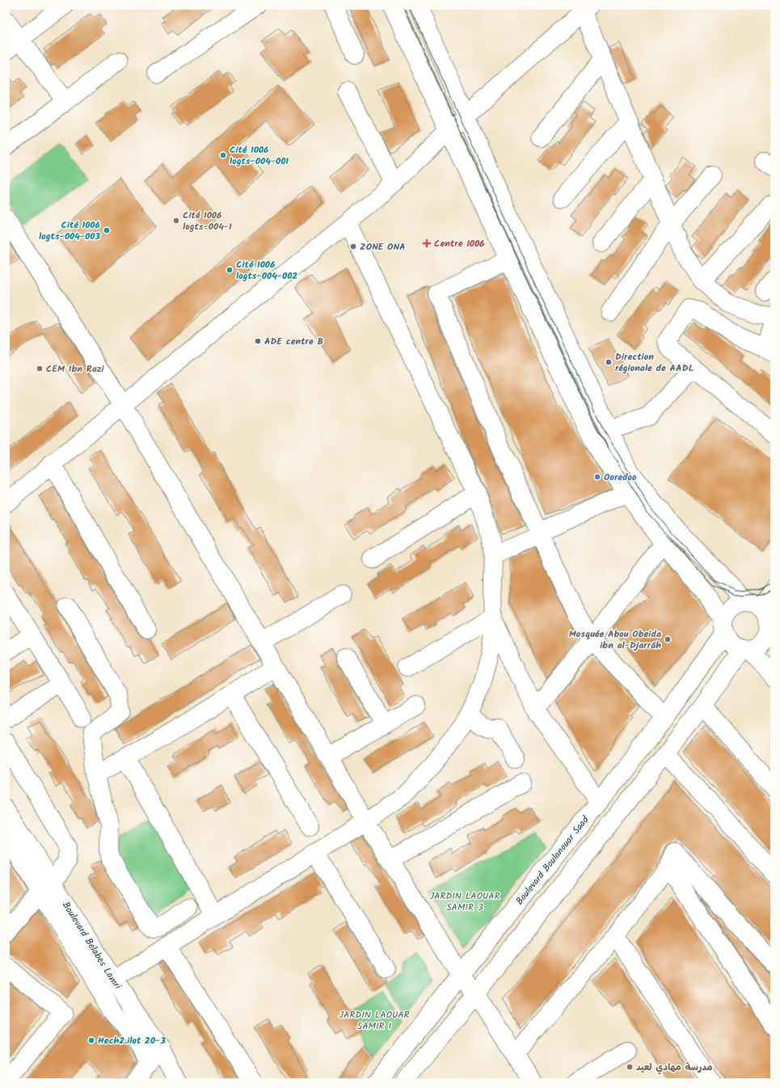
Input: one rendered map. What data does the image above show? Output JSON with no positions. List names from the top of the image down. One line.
{"streets":{"street":["Boulevard Boulanouar Saad","Boulevard Belabes Lamri"]},"parks":["JARDIN LAOUAR SAMIR 3","JARDIN LAOUAR SAMIR 1"],"places":{"other":["Cité 1006 logts-004-001","Cité 1006 logts-004-1","Cité 1006 logts-004-003","ZONE ONA","Cité 1006 logts-004-002","ADE centre B","Direction régionale de AADL","CEM Ibn Razi","Ooredoo","Mosquée Abou Obeida ibn al-Djarrâh","Hech2.ilot 20-3","مدرسة مهادي لعيد"],"health":["Centre 1006"]}}
